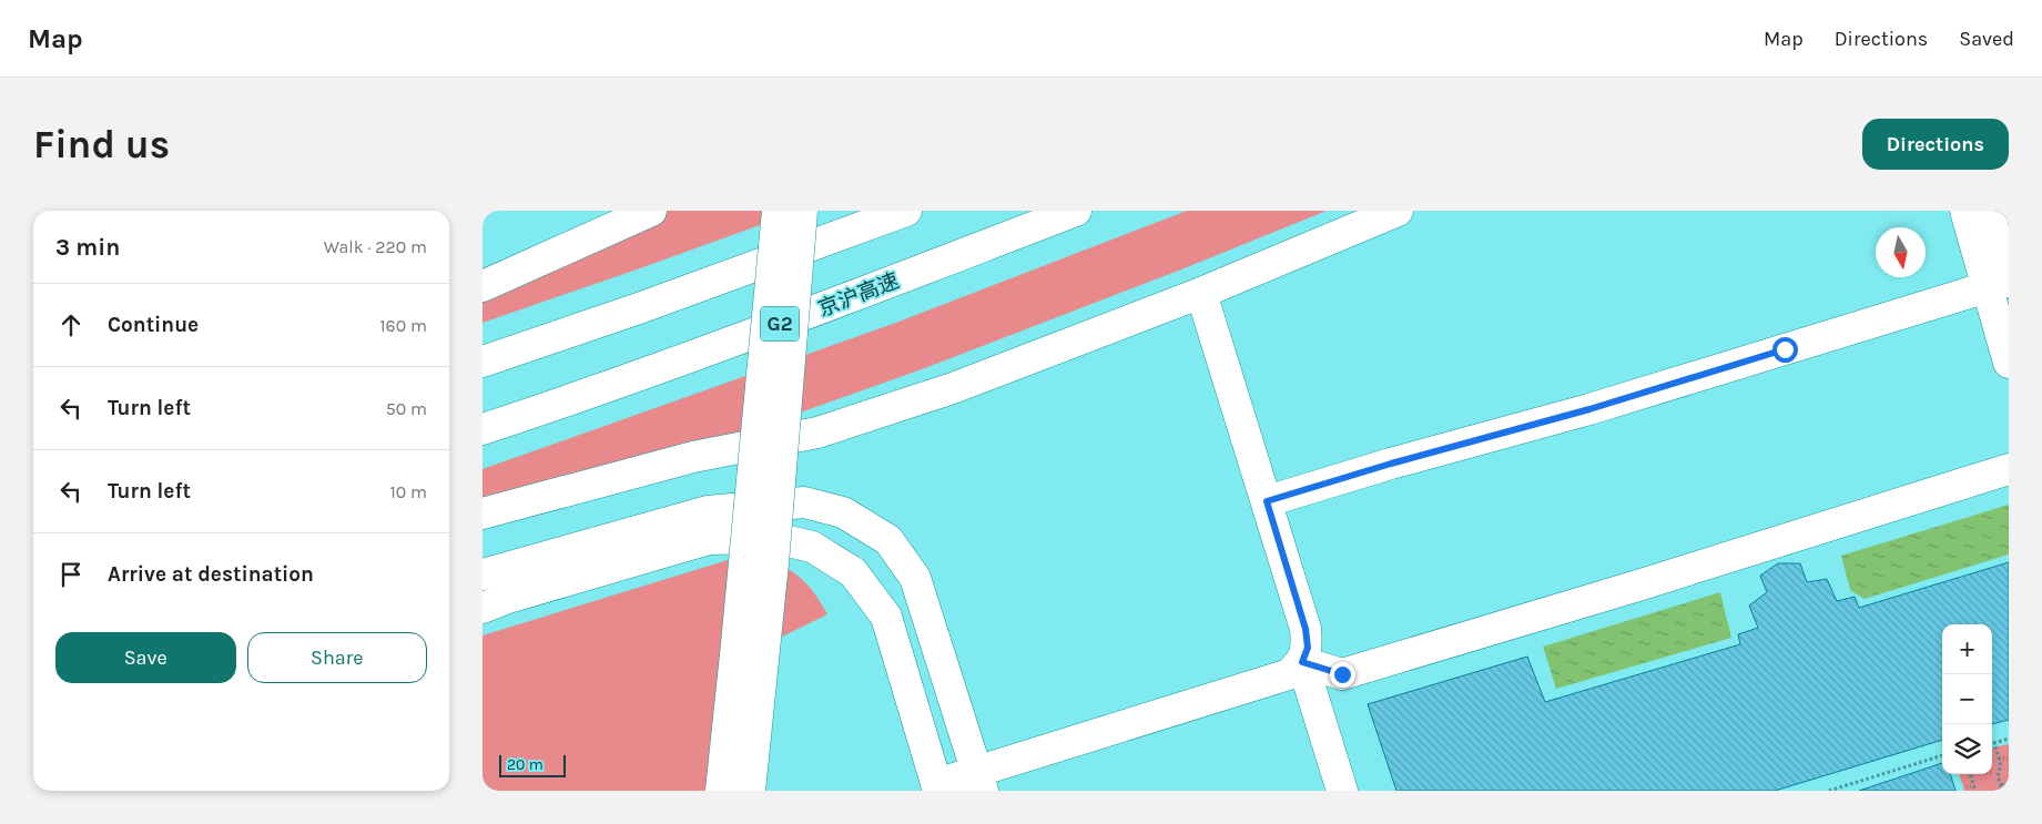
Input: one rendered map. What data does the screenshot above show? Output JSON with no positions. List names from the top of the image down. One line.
{"streets":{"main road":["京沪高速","G2"]},"scale_bar":"20 m","north":"bottom","page":{"header":"Map","nav":["Map","Directions","Saved"],"buttons":["Directions",["Save","Share"]],"title":"Find us","heading":["3 min","Walk · 220 m"],"list":[["Continue","160 m"],["Turn left","50 m"],["Turn left","10 m"],"Arrive at destination"],"map_buttons":["+","−"],"scale":"20 m"}}
